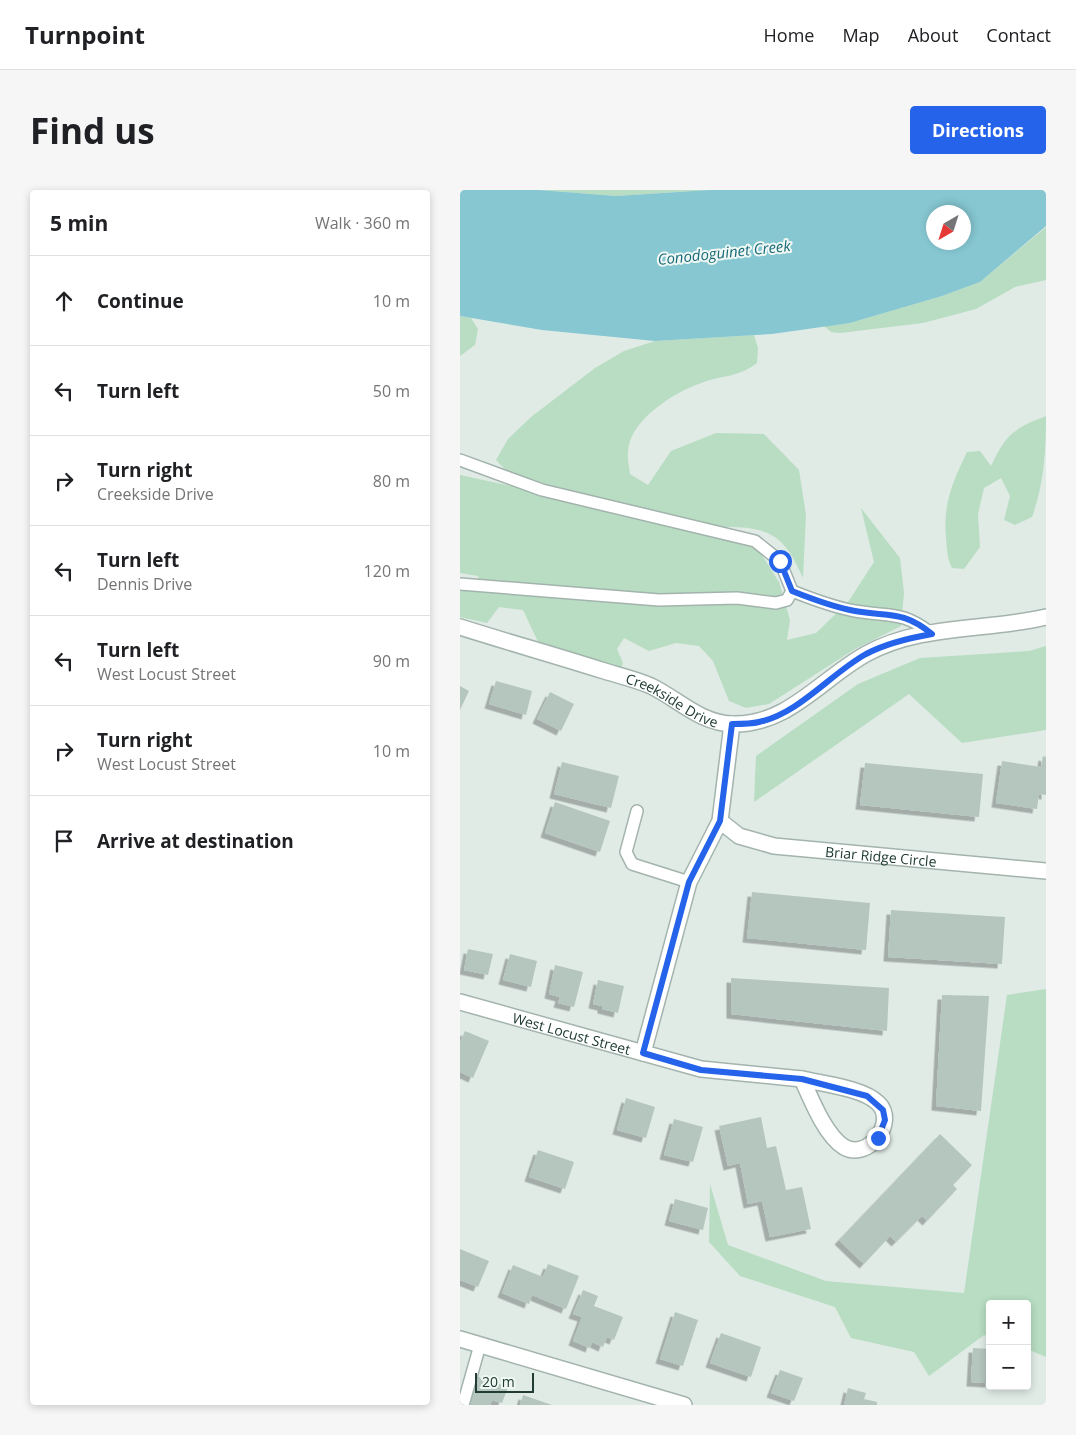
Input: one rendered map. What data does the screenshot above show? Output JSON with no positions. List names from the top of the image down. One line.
{"streets":{"street":["Creekside Drive","Briar Ridge Circle","West Locust Street"]},"water":["Conodoguinet Creek"],"scale_bar":"20 m","north":"bottom left","page":{"header":"Turnpoint","nav":["Home","Map","About","Contact"],"buttons":"Directions","title":"Find us","heading":["5 min","Walk · 360 m"],"list":[["Continue","10 m"],["Turn left","50 m"],["Turn right","Creekside Drive","80 m"],["Turn left","Dennis Drive","120 m"],["Turn left","West Locust Street","90 m"],["Turn right","West Locust Street","10 m"],"Arrive at destination"],"map_buttons":["+","−"],"scale":"20 m"}}
